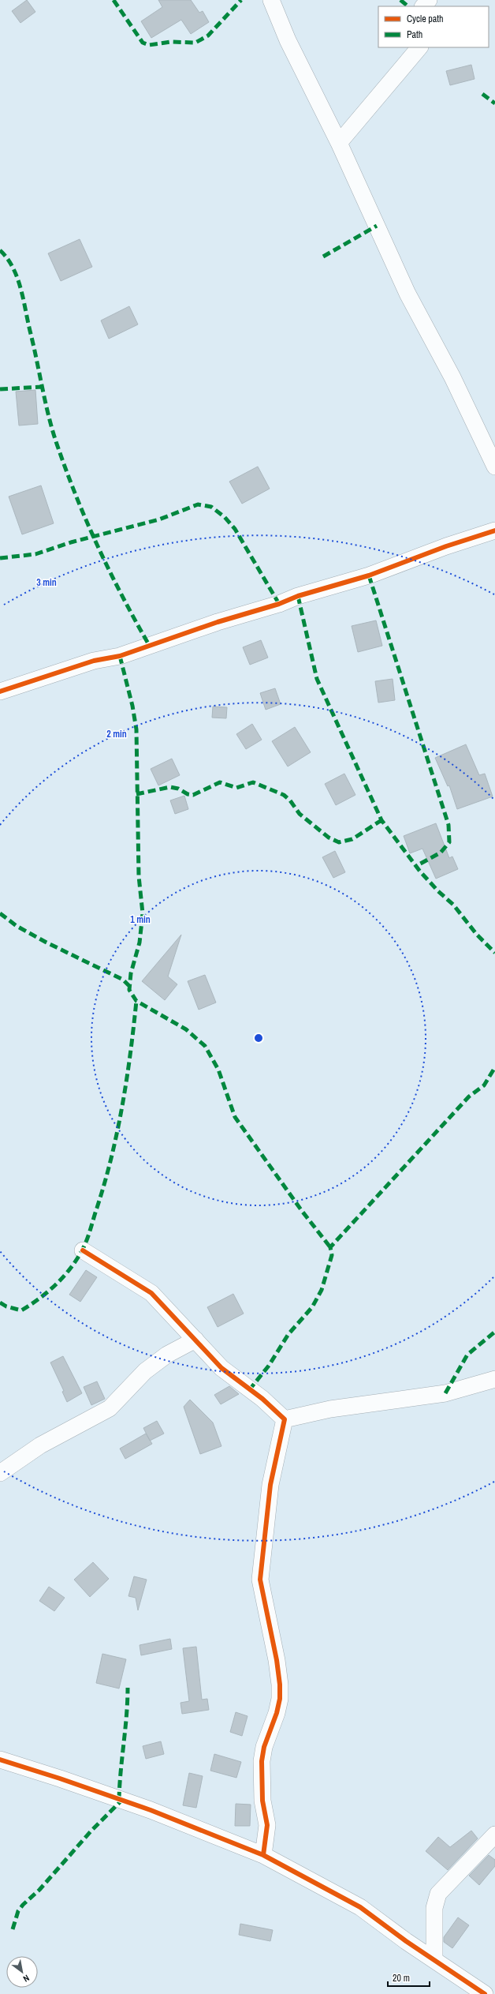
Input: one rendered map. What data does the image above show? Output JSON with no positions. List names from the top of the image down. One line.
{"legend":["Cycle path","Path"],"scale_bar":"20 m","north":"bottom right","rings":["3 min","2 min","1 min"]}
